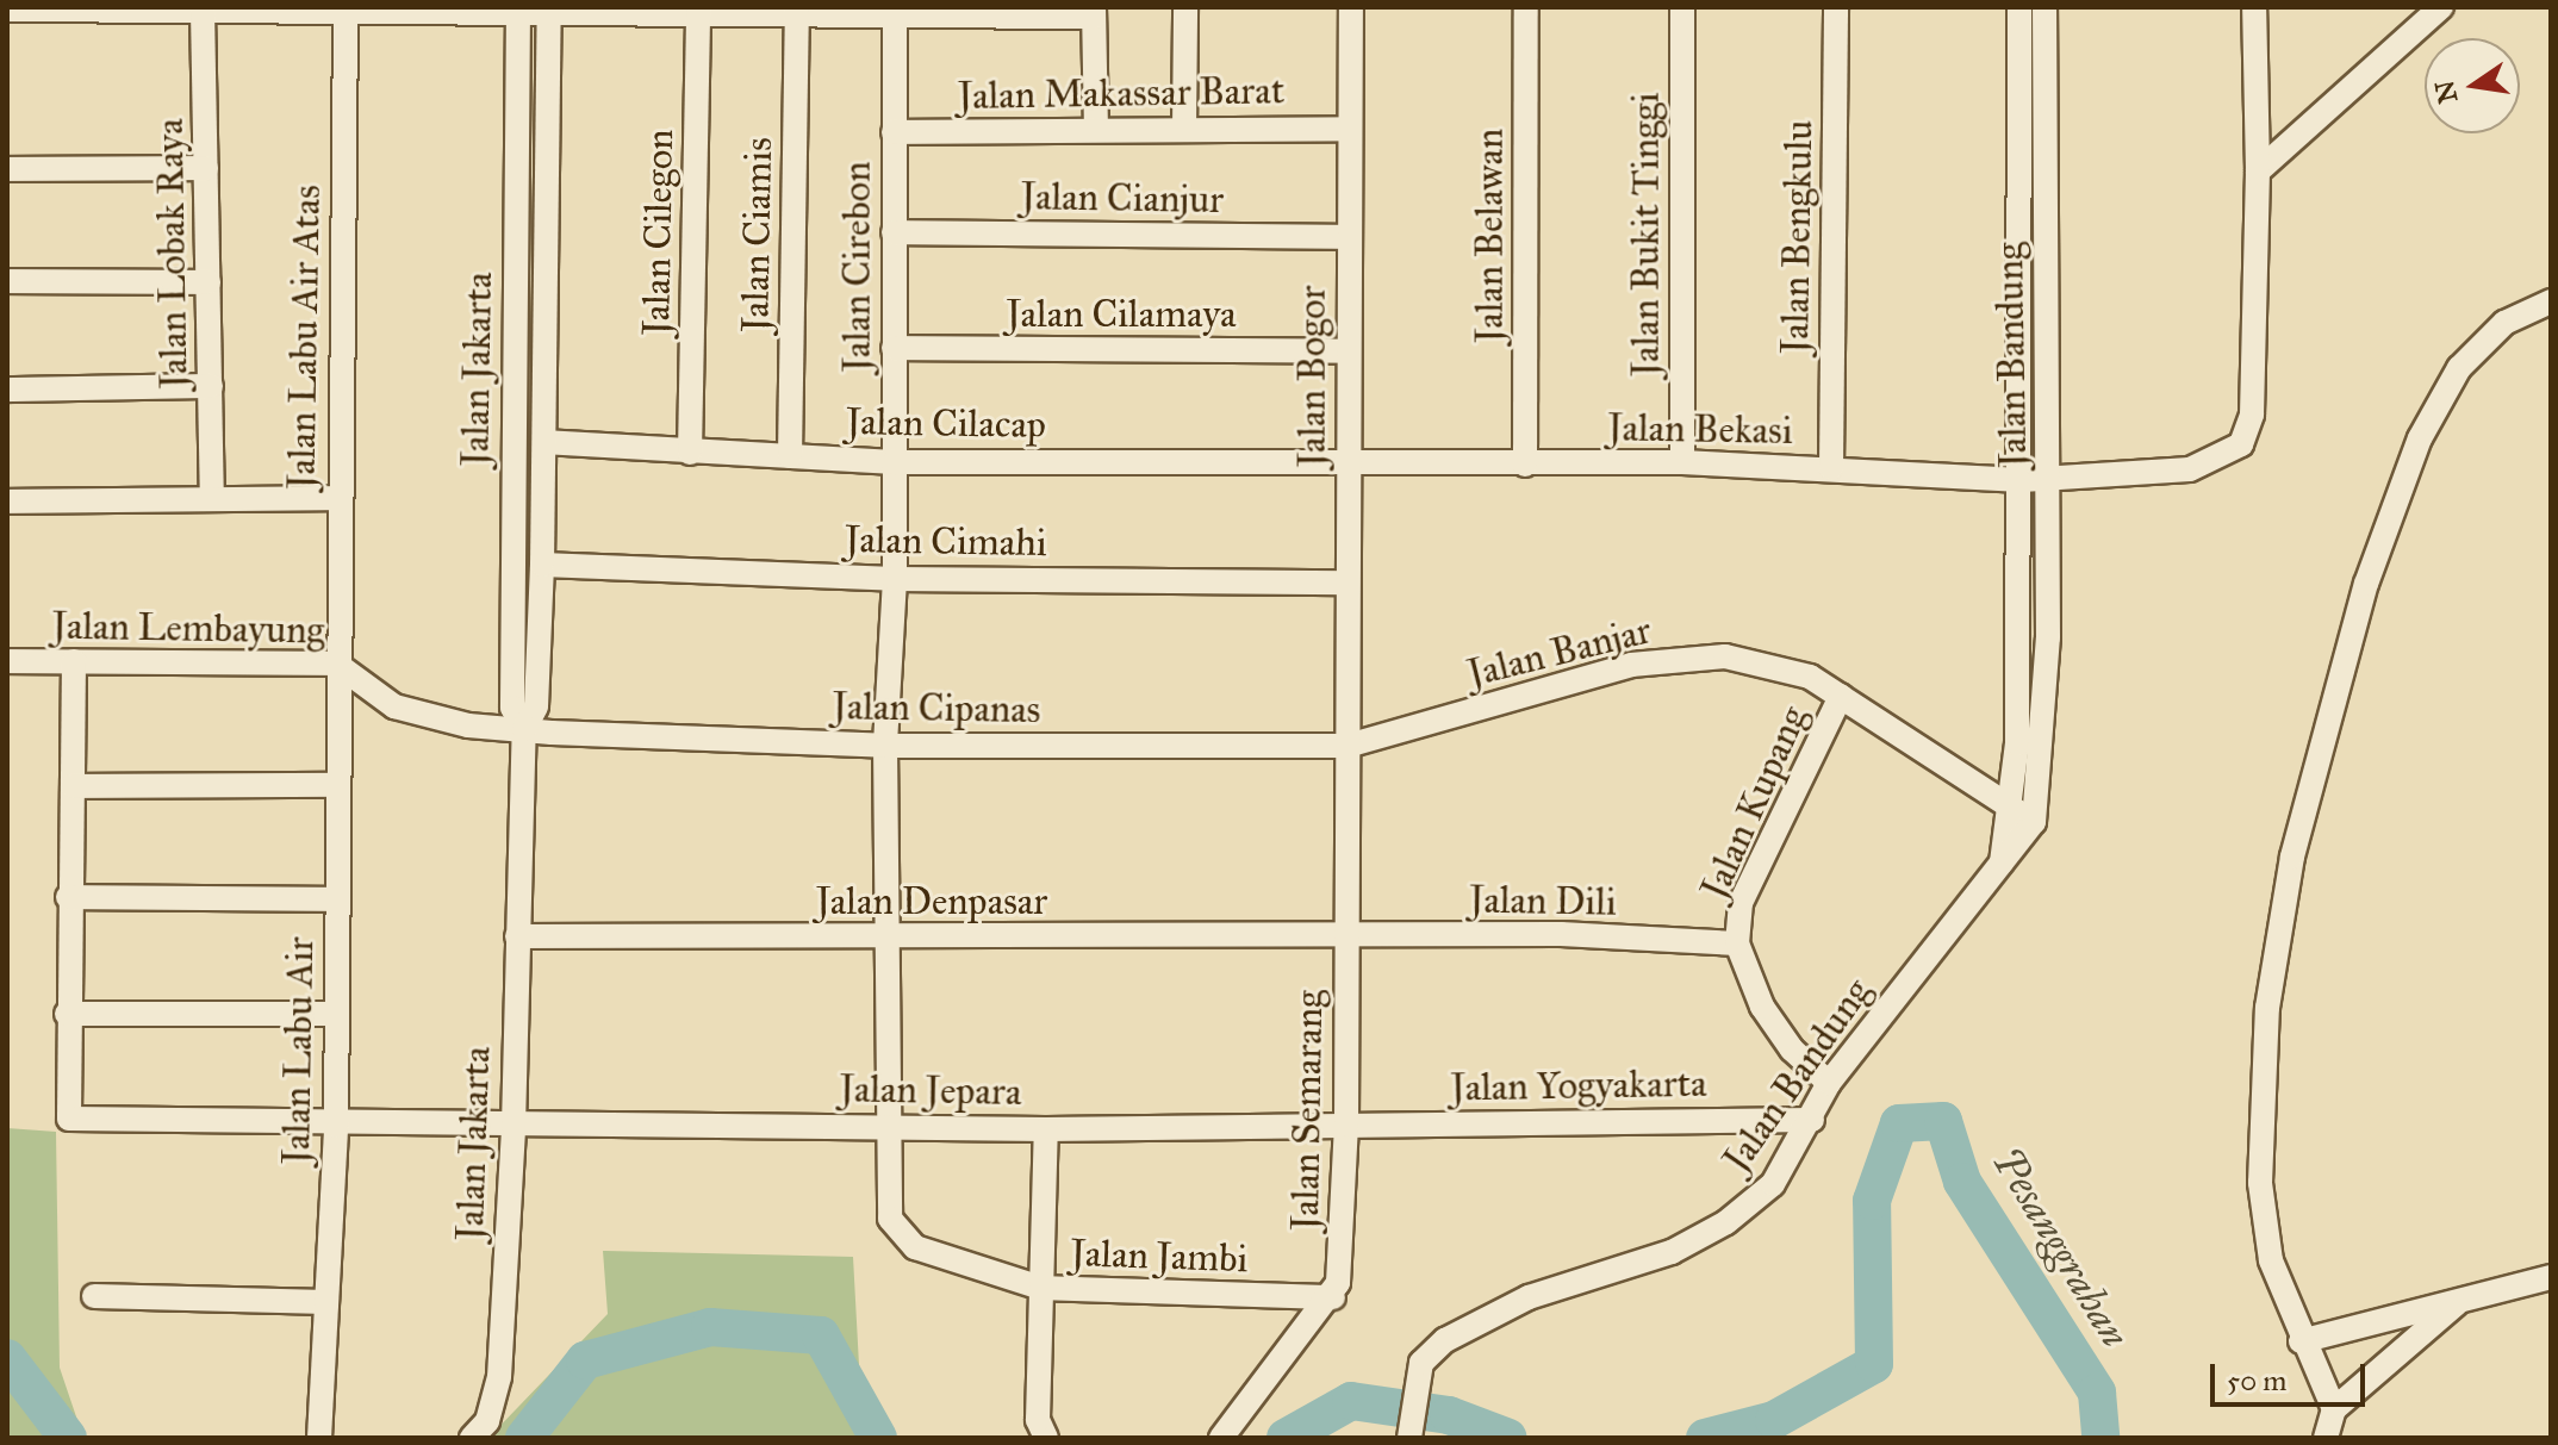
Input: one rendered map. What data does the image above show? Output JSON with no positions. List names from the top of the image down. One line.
{"streets":{"street":["Jalan Makassar Barat","Jalan Cianjur","Jalan Cilegon","Jalan Ciamis","Jalan Bukit Tinggi","Jalan Belawan","Jalan Bengkulu","Jalan Lobak Raya","Jalan Cirebon","Jalan Cilamaya","Jalan Labu Air Atas","Jalan Bandung","Jalan Jakarta","Jalan Bogor","Jalan Cilacap","Jalan Bekasi","Jalan Cimahi","Jalan Lembayung","Jalan Banjar","Jalan Cipanas","Jalan Kupang","Jalan Denpasar","Jalan Dili","Jalan Labu Air","Jalan Yogyakarta","Jalan Jepara","Jalan Semarang","Jalan Jambi"]},"crossings":[["Jalan Makassar Barat","Jalan Cirebon"],["Jalan Makassar Barat","Jalan Bogor"],["Jalan Cianjur","Jalan Cirebon"],["Jalan Cianjur","Jalan Bogor"],["Jalan Cilegon","Jalan Cilacap"],["Jalan Ciamis","Jalan Cilacap"],["Jalan Bukit Tinggi","Jalan Bekasi"],["Jalan Belawan","Jalan Bekasi"],["Jalan Bengkulu","Jalan Bekasi"],["Jalan Cirebon","Jalan Cilamaya"],["Jalan Cirebon","Jalan Cilacap"],["Jalan Cirebon","Jalan Cimahi"],["Jalan Cirebon","Jalan Cipanas"],["Jalan Cirebon","Jalan Denpasar"],["Jalan Cirebon","Jalan Jepara"],["Jalan Cirebon","Jalan Jambi"],["Jalan Cilamaya","Jalan Bogor"],["Jalan Labu Air Atas","Jalan Lembayung"],["Jalan Labu Air Atas","Jalan Labu Air"],["Jalan Bandung","Jalan Bekasi"],["Jalan Bandung","Jalan Banjar"],["Jalan Bandung","Jalan Kupang"],["Jalan Bandung","Jalan Yogyakarta"],["Jalan Jakarta","Jalan Cilacap"],["Jalan Jakarta","Jalan Cimahi"],["Jalan Jakarta","Jalan Lembayung"],["Jalan Jakarta","Jalan Cipanas"],["Jalan Jakarta","Jalan Denpasar"],["Jalan Jakarta","Jalan Jepara"],["Jalan Bogor","Jalan Cilacap"],["Jalan Bogor","Jalan Bekasi"],["Jalan Bogor","Jalan Cimahi"],["Jalan Bogor","Jalan Banjar"],["Jalan Bogor","Jalan Cipanas"],["Jalan Bogor","Jalan Semarang"],["Jalan Cilacap","Jalan Bekasi"],["Jalan Lembayung","Jalan Cipanas"],["Jalan Lembayung","Jalan Labu Air"],["Jalan Banjar","Jalan Cipanas"],["Jalan Banjar","Jalan Kupang"],["Jalan Banjar","Jalan Semarang"],["Jalan Cipanas","Jalan Semarang"],["Jalan Kupang","Jalan Dili"],["Jalan Denpasar","Jalan Dili"],["Jalan Denpasar","Jalan Semarang"],["Jalan Dili","Jalan Semarang"],["Jalan Labu Air","Jalan Jepara"],["Jalan Yogyakarta","Jalan Jepara"],["Jalan Yogyakarta","Jalan Semarang"],["Jalan Jepara","Jalan Semarang"],["Jalan Jepara","Jalan Jambi"],["Jalan Semarang","Jalan Jambi"]],"water":["Pesanggrahan"],"scale_bar":"50 m","north":"left"}
